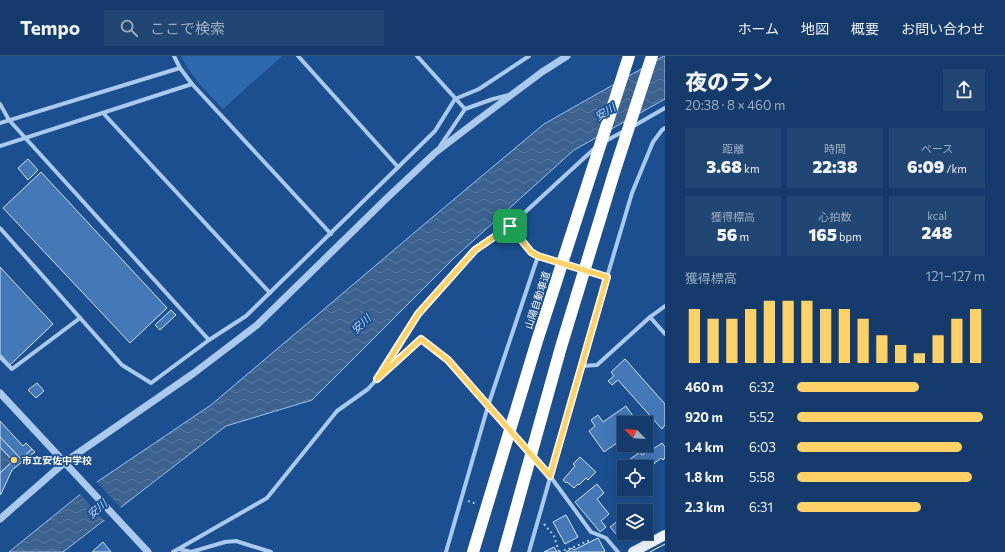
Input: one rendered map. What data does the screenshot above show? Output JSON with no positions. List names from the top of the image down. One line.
{"streets":{"highway":["山陽自動車道"]},"water":["安川"],"places":["市立安佐中学校"],"north":"top left","page":{"header":"Tempo","search":"ここで検索","nav":["ホーム","地図","概要","お問い合わせ"],"heading":["夜のラン","20:38 · 8 × 460 m"],"stats":[["距離","3.68 km"],["時間","22:38"],["ペース","6:09 /km"],["獲得標高","56 m"],["心拍数","165 bpm"],["kcal","248"]],"chart":["獲得標高","121–127 m"],"list":[{"name":"460 m","note":"6:32"},{"name":"920 m","note":"5:52"},{"name":"1.4 km","note":"6:03"},{"name":"1.8 km","note":"5:58"},{"name":"2.3 km","note":"6:31"}]}}
